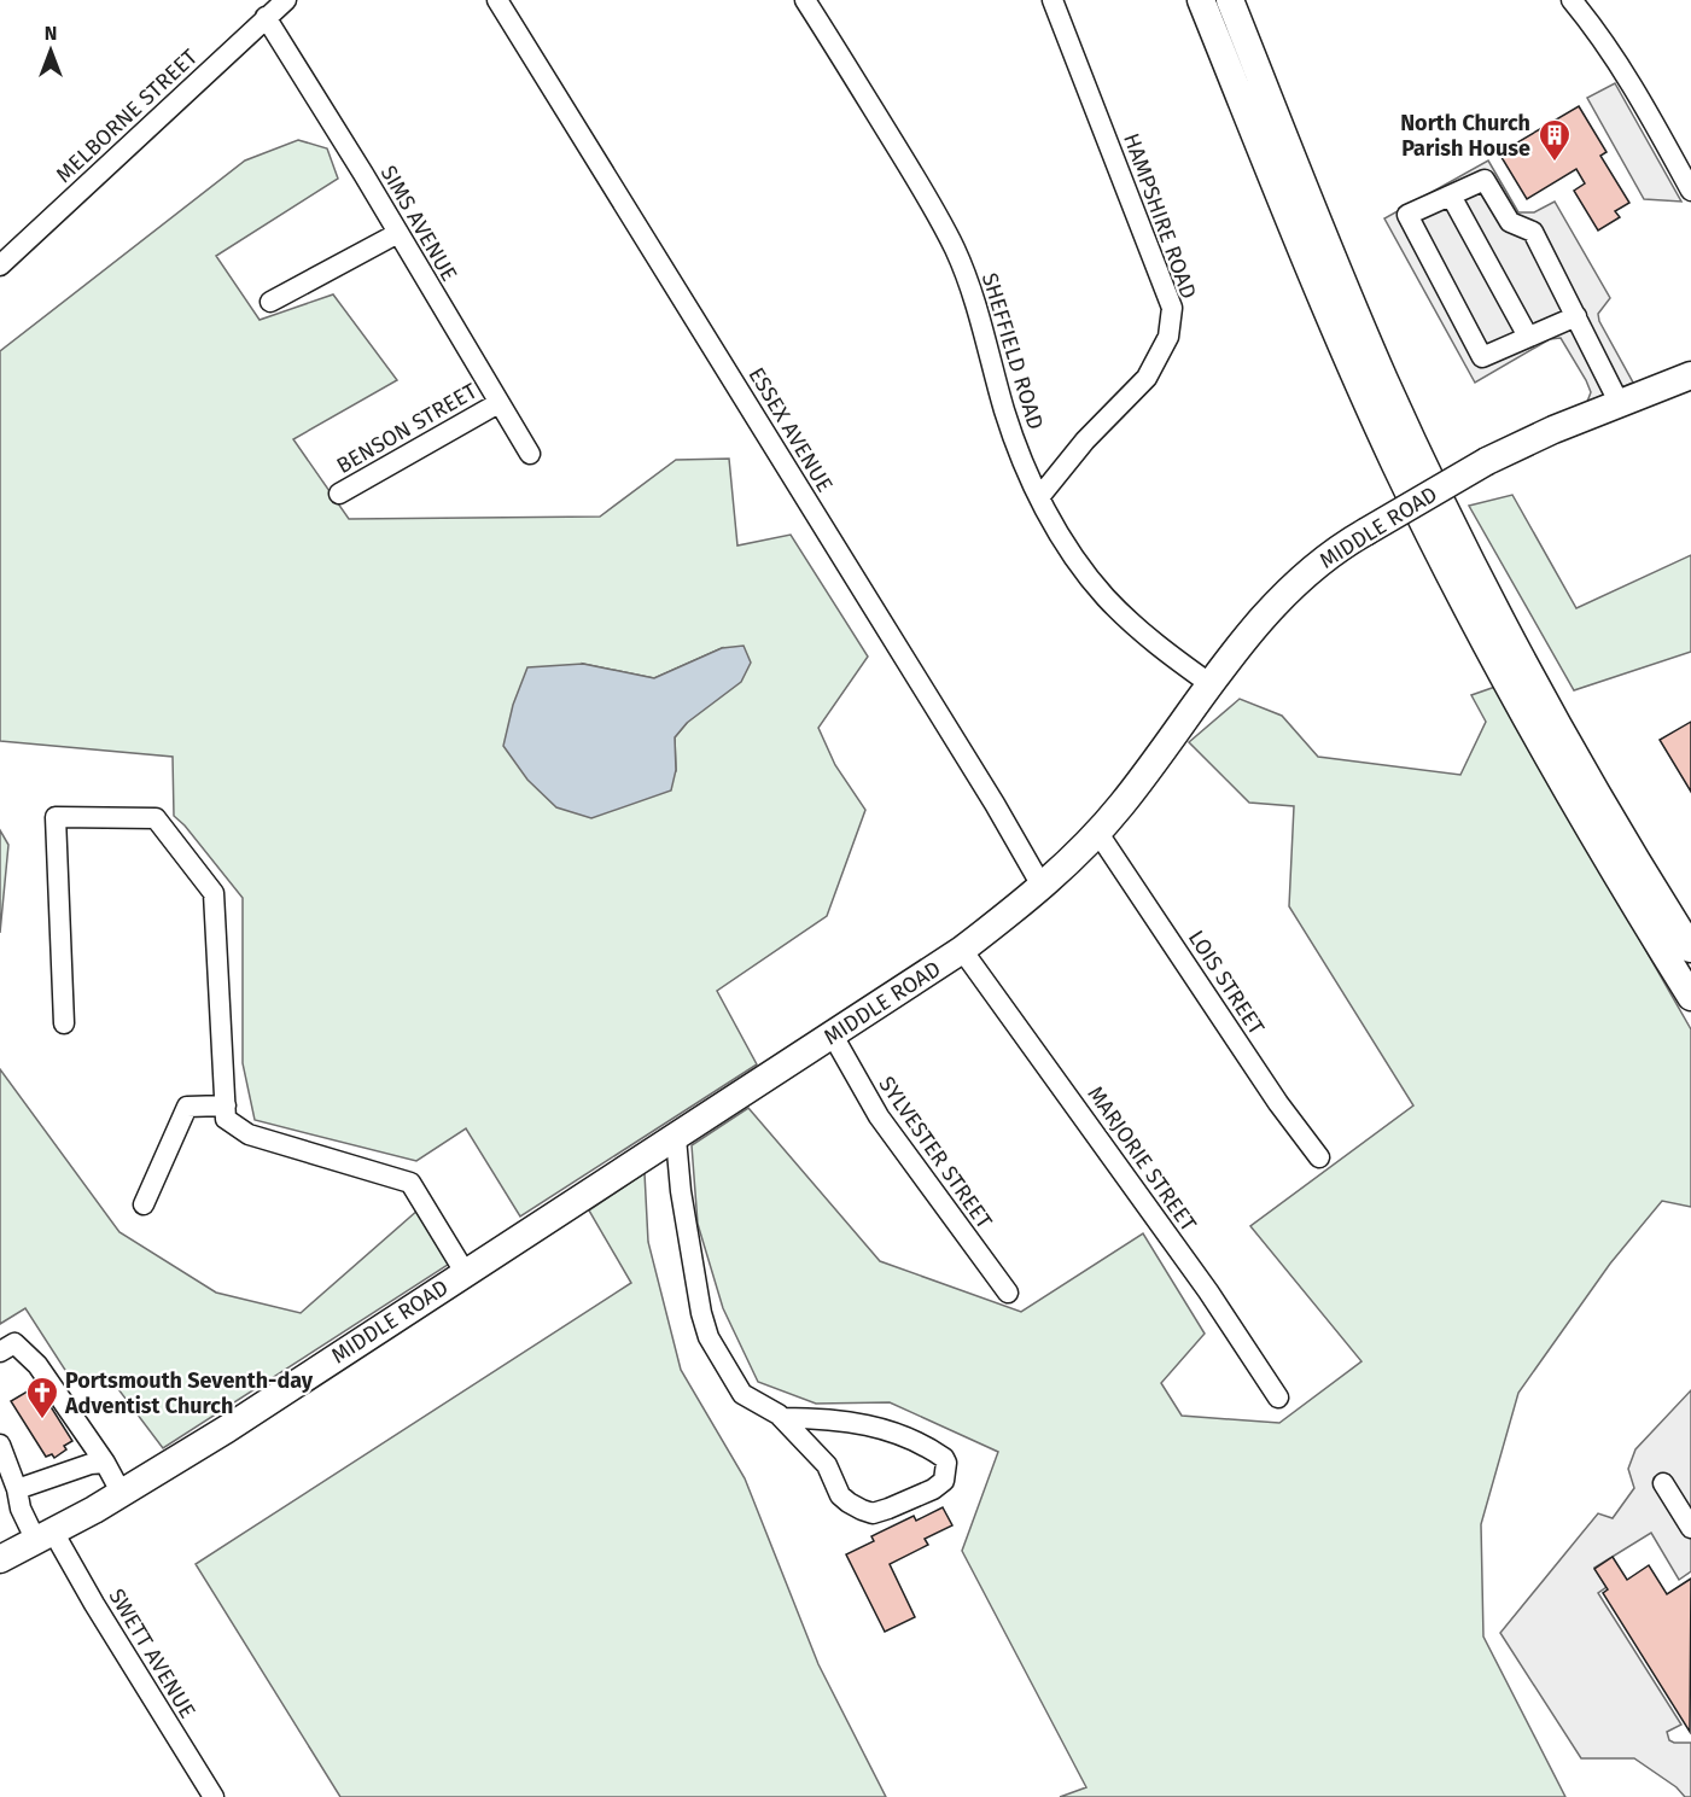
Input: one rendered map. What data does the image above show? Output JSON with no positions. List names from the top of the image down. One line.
{"streets":{"main road":["MIDDLE ROAD"],"street":["MELBORNE STREET","HAMPSHIRE ROAD","SIMS AVENUE","SHEFFIELD ROAD","BENSON STREET","ESSEX AVENUE","LOIS STREET","SYLVESTER STREET","MARJORIE STREET","SWETT AVENUE"]},"crossings":[["MELBORNE STREET","SIMS AVENUE"],["HAMPSHIRE ROAD","SHEFFIELD ROAD"],["SIMS AVENUE","BENSON STREET"],["SHEFFIELD ROAD","MIDDLE ROAD"],["ESSEX AVENUE","MIDDLE ROAD"],["MIDDLE ROAD","LOIS STREET"],["MIDDLE ROAD","SYLVESTER STREET"],["MIDDLE ROAD","MARJORIE STREET"],["MIDDLE ROAD","SWETT AVENUE"]],"places":{"building":["North Church Parish House"],"church":["Portsmouth Seventh-day Adventist Church"]},"north":"top"}
